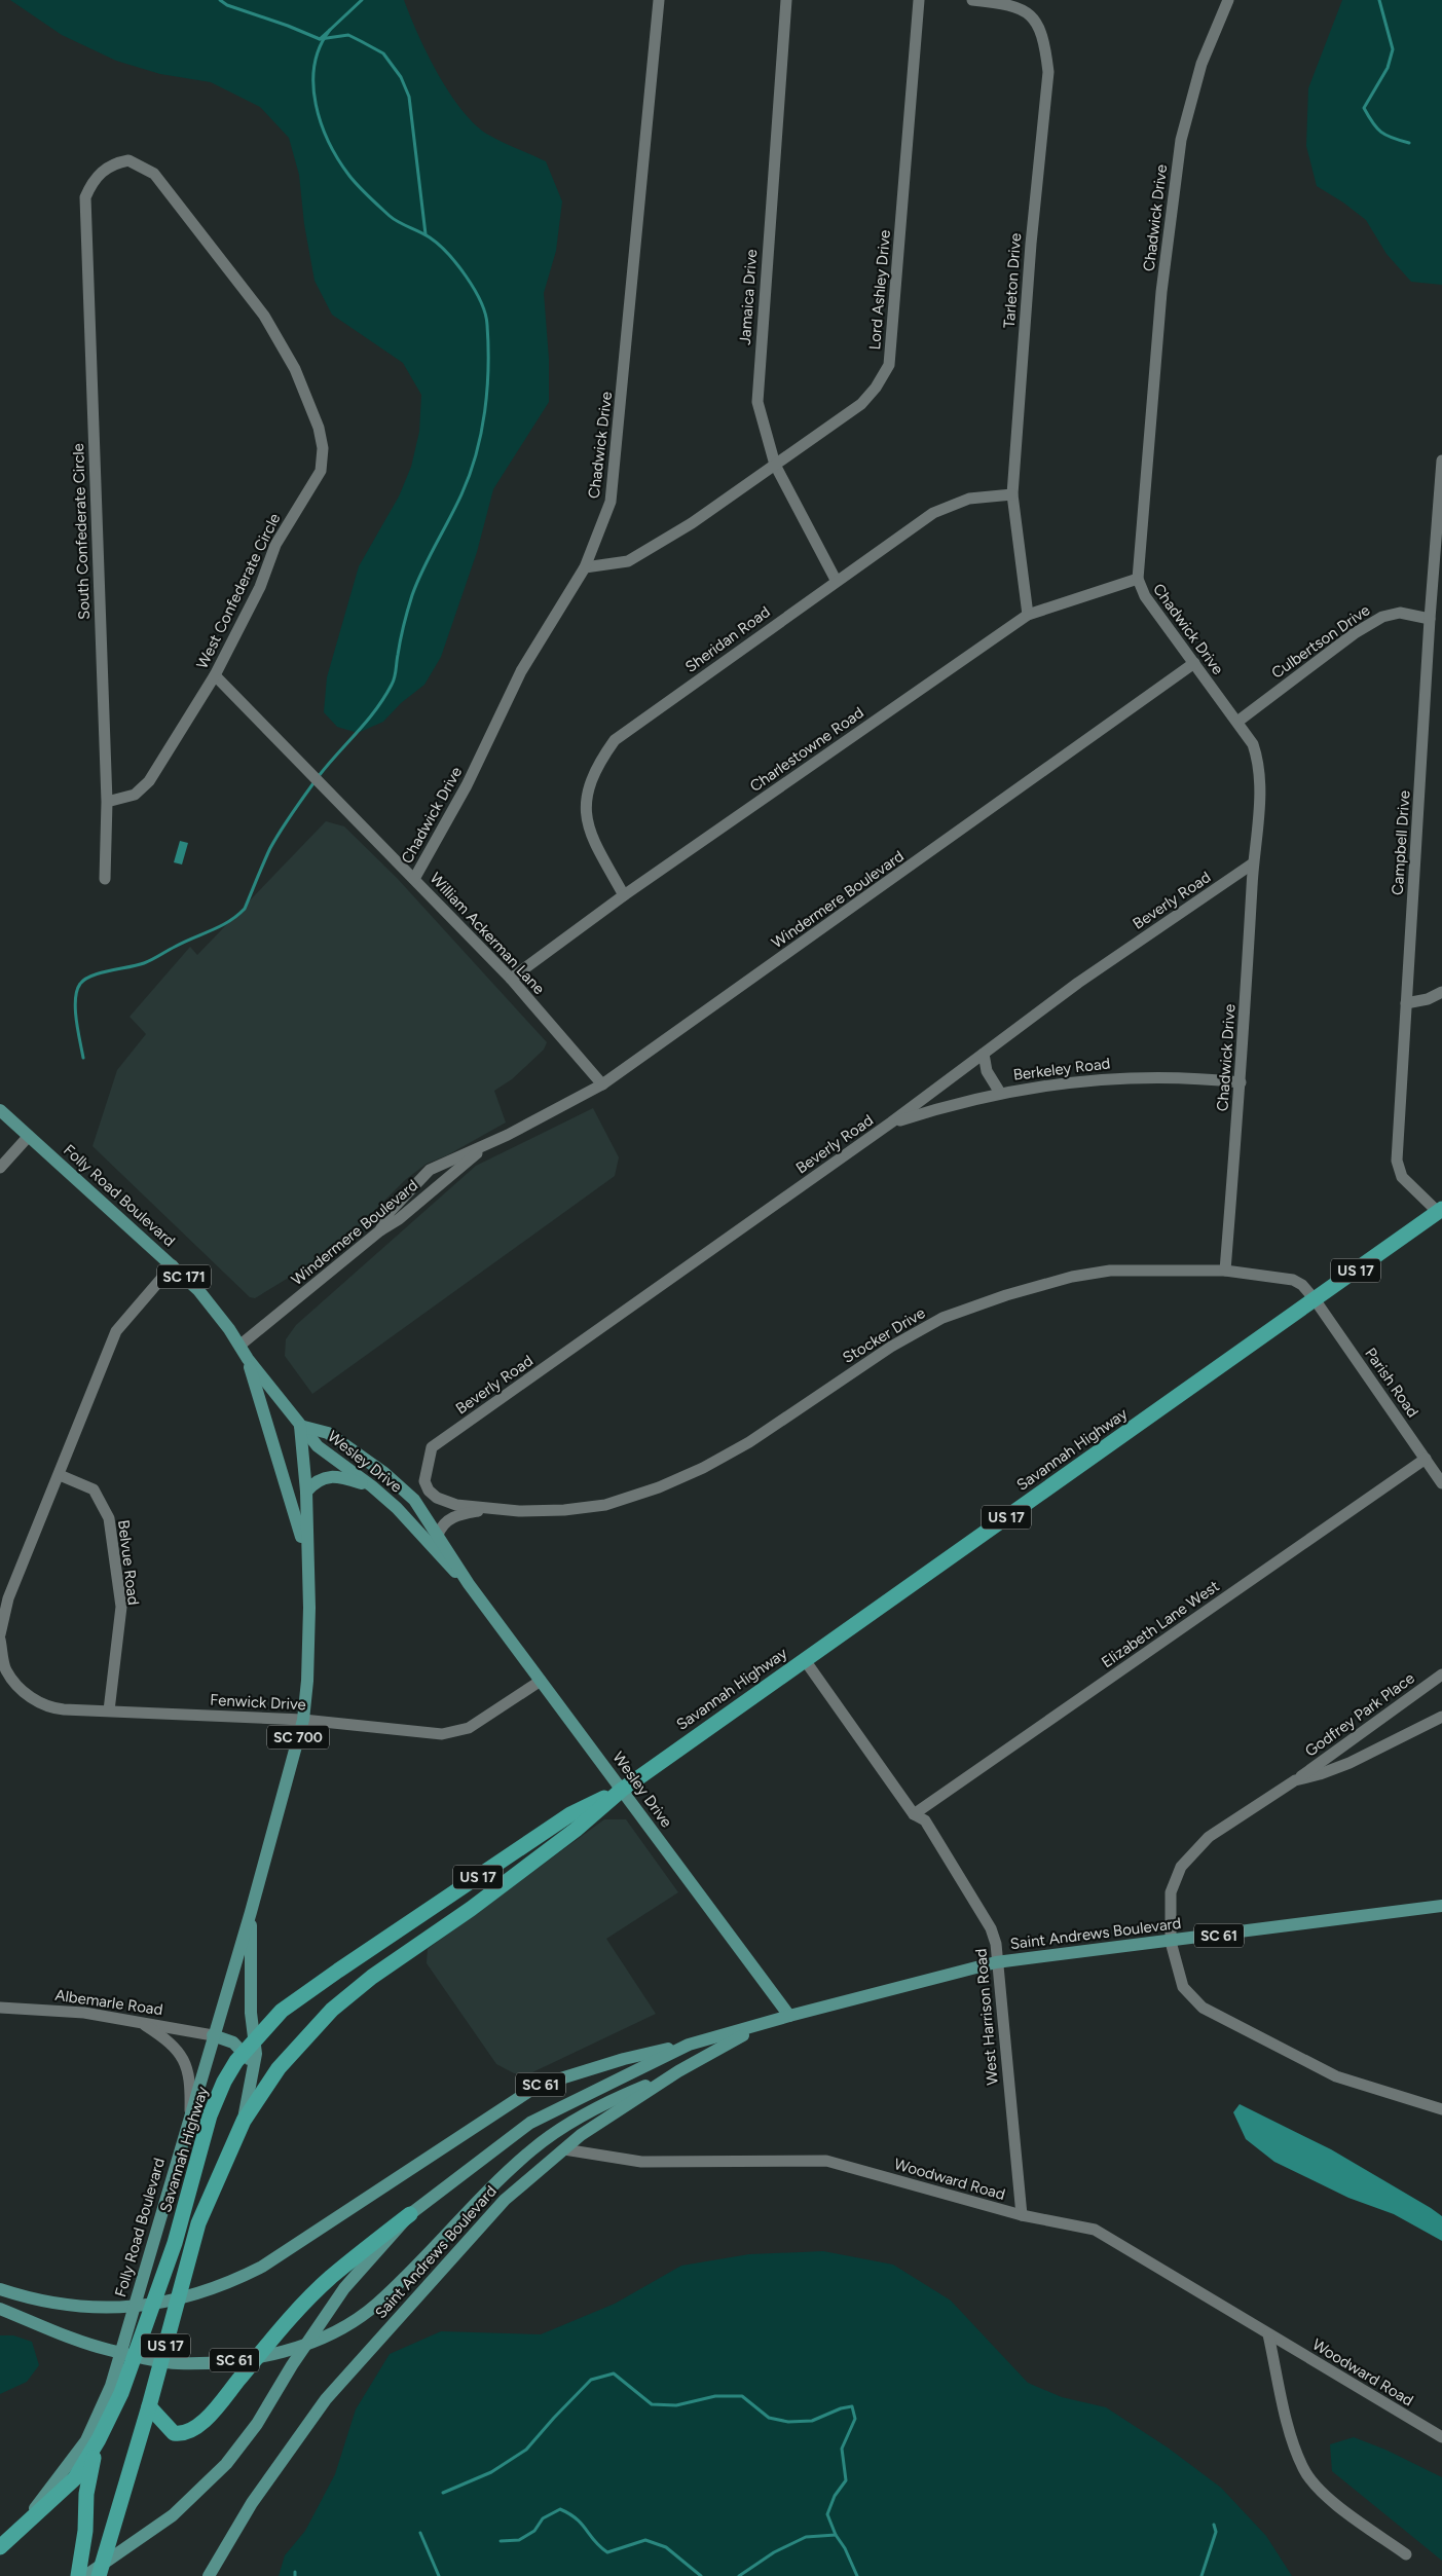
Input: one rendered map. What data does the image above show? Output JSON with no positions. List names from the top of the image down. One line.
{"streets":{"highway":["US 17","Savannah Highway"],"main road":["Folly Road Boulevard","SC 171","Wesley Drive","SC 700","Saint Andrews Boulevard","SC 61"],"street":["Chadwick Drive","Tarleton Drive","Lord Ashley Drive","Jamaica Drive","South Confederate Circle","West Confederate Circle","Sheridan Road","Culbertson Drive","Charlestowne Road","Campbell Drive","Windermere Boulevard","Beverly Road","William Ackerman Lane","Berkeley Road","Stocker Drive","Parish Road","Belvue Road","Elizabeth Lane West","Fenwick Drive","Godfrey Park Place","Albemarle Road","West Harrison Road","Woodward Road"]},"crossings":[["Chadwick Drive","Lord Ashley Drive"],["Chadwick Drive","Culbertson Drive"],["Chadwick Drive","Charlestowne Road"],["Chadwick Drive","Windermere Boulevard"],["Chadwick Drive","Beverly Road"],["Chadwick Drive","William Ackerman Lane"],["Chadwick Drive","Berkeley Road"],["Chadwick Drive","Stocker Drive"],["Tarleton Drive","Sheridan Road"],["Tarleton Drive","Charlestowne Road"],["Lord Ashley Drive","Jamaica Drive"],["Jamaica Drive","Sheridan Road"],["South Confederate Circle","West Confederate Circle"],["West Confederate Circle","William Ackerman Lane"],["Sheridan Road","Charlestowne Road"],["Culbertson Drive","Campbell Drive"],["Charlestowne Road","William Ackerman Lane"],["Campbell Drive","Savannah Highway"],["Windermere Boulevard","William Ackerman Lane"],["Windermere Boulevard","Folly Road Boulevard"],["Beverly Road","Berkeley Road"],["Beverly Road","Stocker Drive"],["Folly Road Boulevard","Savannah Highway"],["Folly Road Boulevard","Wesley Drive"],["Folly Road Boulevard","Fenwick Drive"],["Folly Road Boulevard","Albemarle Road"],["Stocker Drive","Parish Road"],["Stocker Drive","Savannah Highway"],["Stocker Drive","Wesley Drive"],["Parish Road","Savannah Highway"],["Parish Road","Elizabeth Lane West"],["Savannah Highway","Wesley Drive"],["Savannah Highway","West Harrison Road"],["Wesley Drive","Fenwick Drive"],["Wesley Drive","Saint Andrews Boulevard"],["Belvue Road","Fenwick Drive"],["Elizabeth Lane West","West Harrison Road"],["Godfrey Park Place","Saint Andrews Boulevard"],["Saint Andrews Boulevard","SC 61"],["Saint Andrews Boulevard","West Harrison Road"],["Saint Andrews Boulevard","Woodward Road"],["West Harrison Road","Woodward Road"]]}
